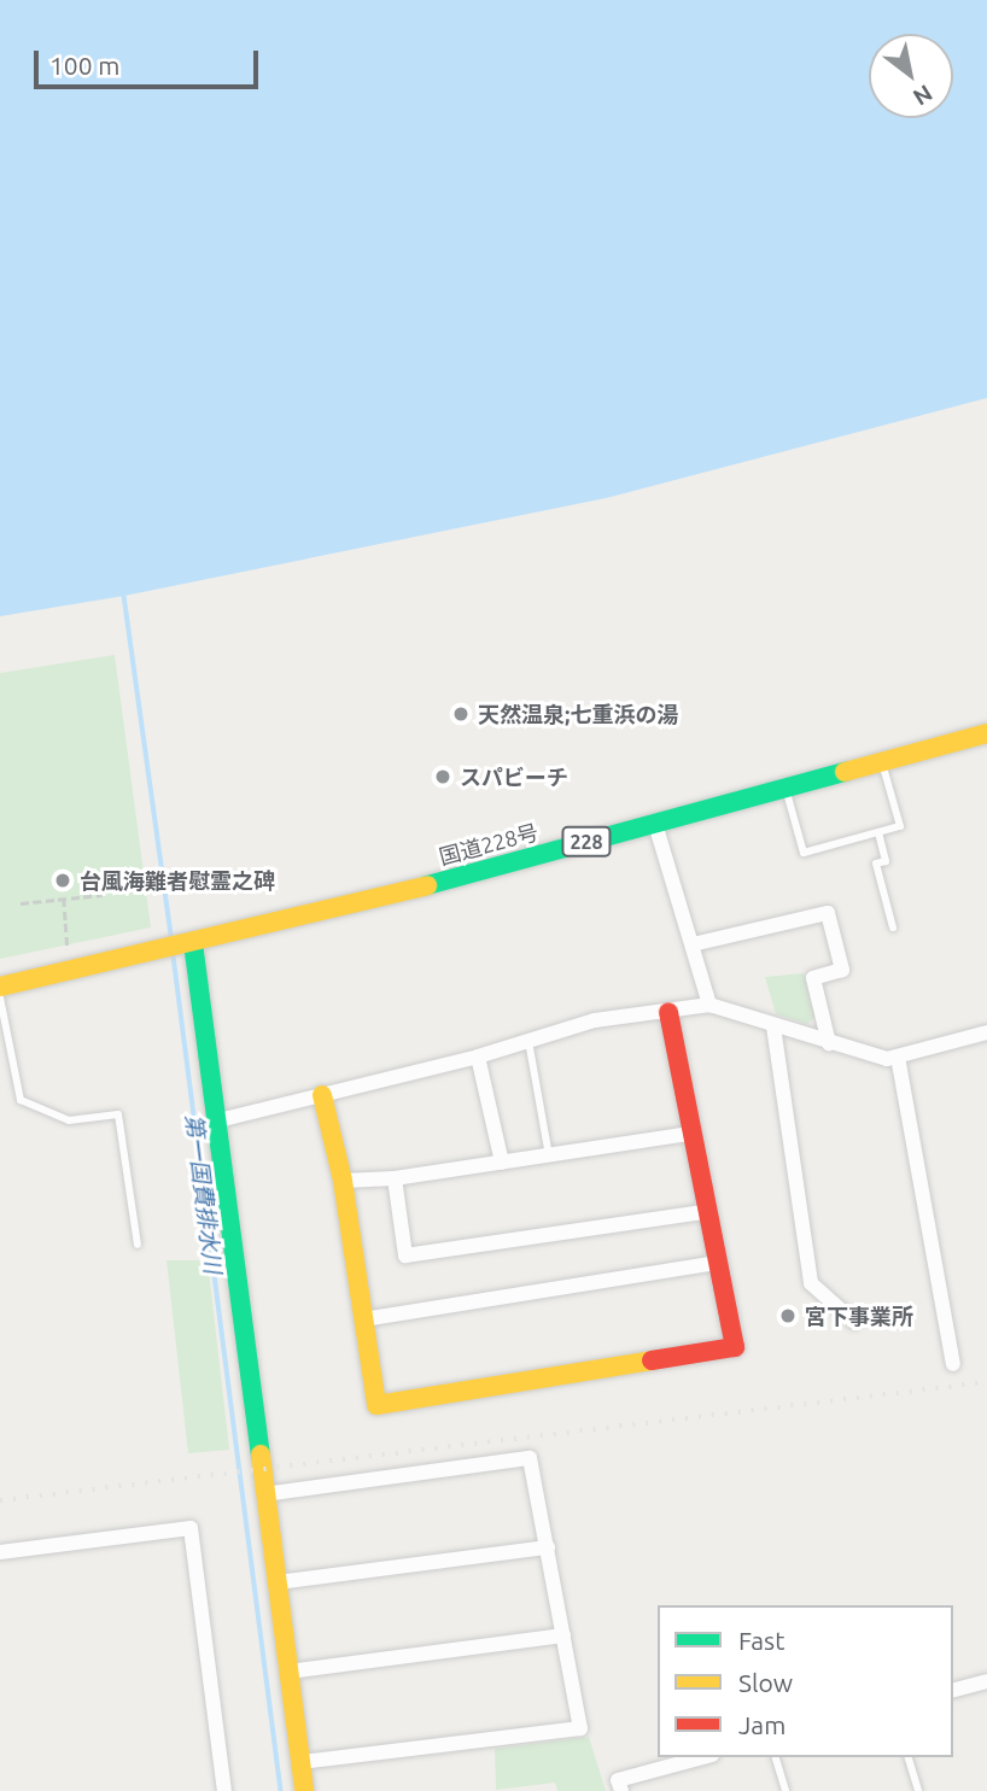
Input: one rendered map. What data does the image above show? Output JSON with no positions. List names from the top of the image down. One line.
{"streets":{"main road":["228","国道228号"]},"water":["第一国費排水川"],"places":["天然温泉;七重浜の湯","スパビーチ","台風海難者慰霊之碑","宮下事業所"],"legend":["Fast","Slow","Jam"],"scale_bar":"100 m","north":"bottom right"}
